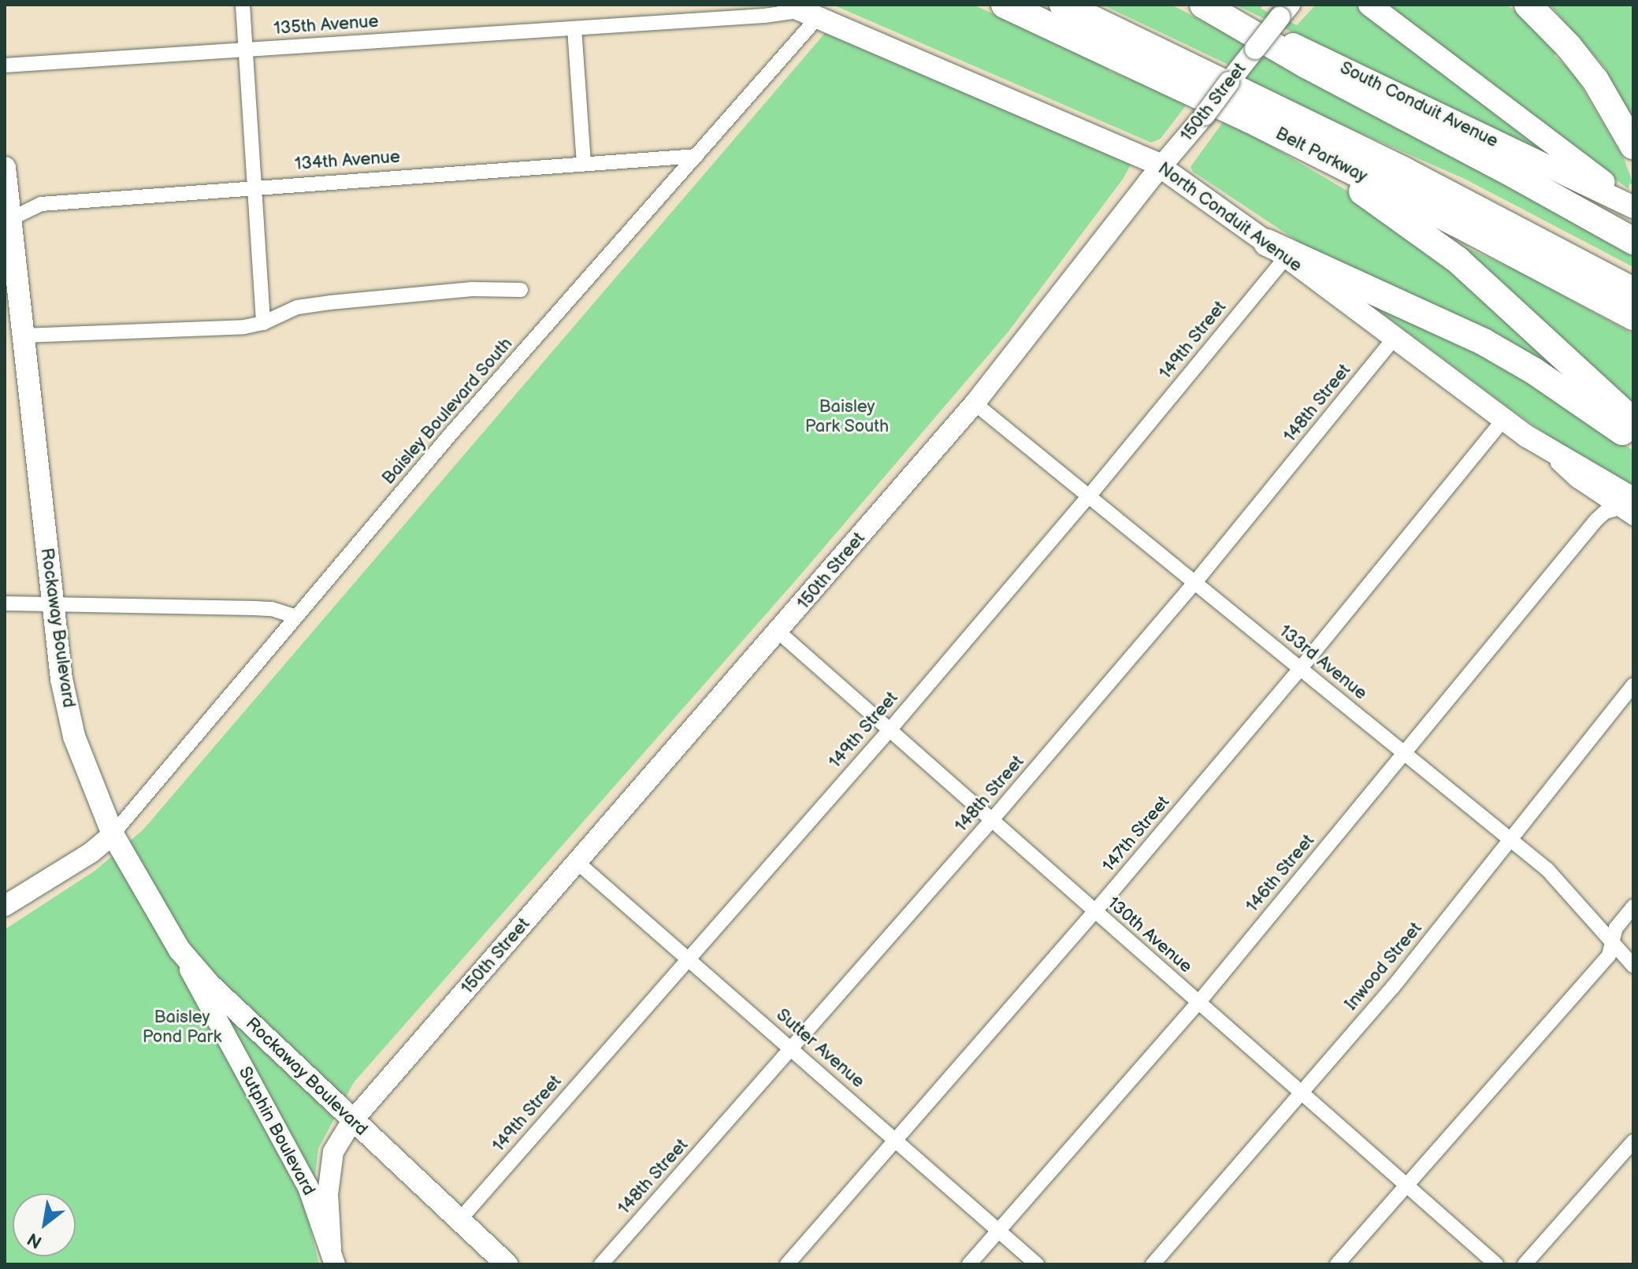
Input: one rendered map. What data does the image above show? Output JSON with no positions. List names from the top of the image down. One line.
{"streets":{"highway":["Belt Parkway"],"main road":["150th Street","South Conduit Avenue","North Conduit Avenue","Rockaway Boulevard","Sutphin Boulevard"],"street":["135th Avenue","134th Avenue","149th Street","148th Street","Baisley Boulevard South","133rd Avenue","147th Street","146th Street","130th Avenue","Inwood Street","Sutter Avenue"]},"crossings":[["135th Avenue","North Conduit Avenue"],["135th Avenue","Baisley Boulevard South"],["150th Street","North Conduit Avenue"],["150th Street","Rockaway Boulevard"],["150th Street","133rd Avenue"],["150th Street","130th Avenue"],["150th Street","Sutter Avenue"],["150th Street","Sutphin Boulevard"],["134th Avenue","Baisley Boulevard South"],["134th Avenue","Rockaway Boulevard"],["North Conduit Avenue","149th Street"],["North Conduit Avenue","148th Street"],["North Conduit Avenue","Baisley Boulevard South"],["North Conduit Avenue","147th Street"],["North Conduit Avenue","146th Street"],["149th Street","Rockaway Boulevard"],["149th Street","133rd Avenue"],["149th Street","130th Avenue"],["149th Street","Sutter Avenue"],["148th Street","133rd Avenue"],["148th Street","130th Avenue"],["148th Street","Sutter Avenue"],["Baisley Boulevard South","Rockaway Boulevard"],["Rockaway Boulevard","Sutphin Boulevard"],["133rd Avenue","147th Street"],["133rd Avenue","146th Street"],["133rd Avenue","Inwood Street"],["147th Street","130th Avenue"],["147th Street","Sutter Avenue"],["146th Street","130th Avenue"],["146th Street","Sutter Avenue"],["130th Avenue","Inwood Street"]],"parks":["Baisley Park South","Baisley Pond Park"],"north":"bottom left"}
